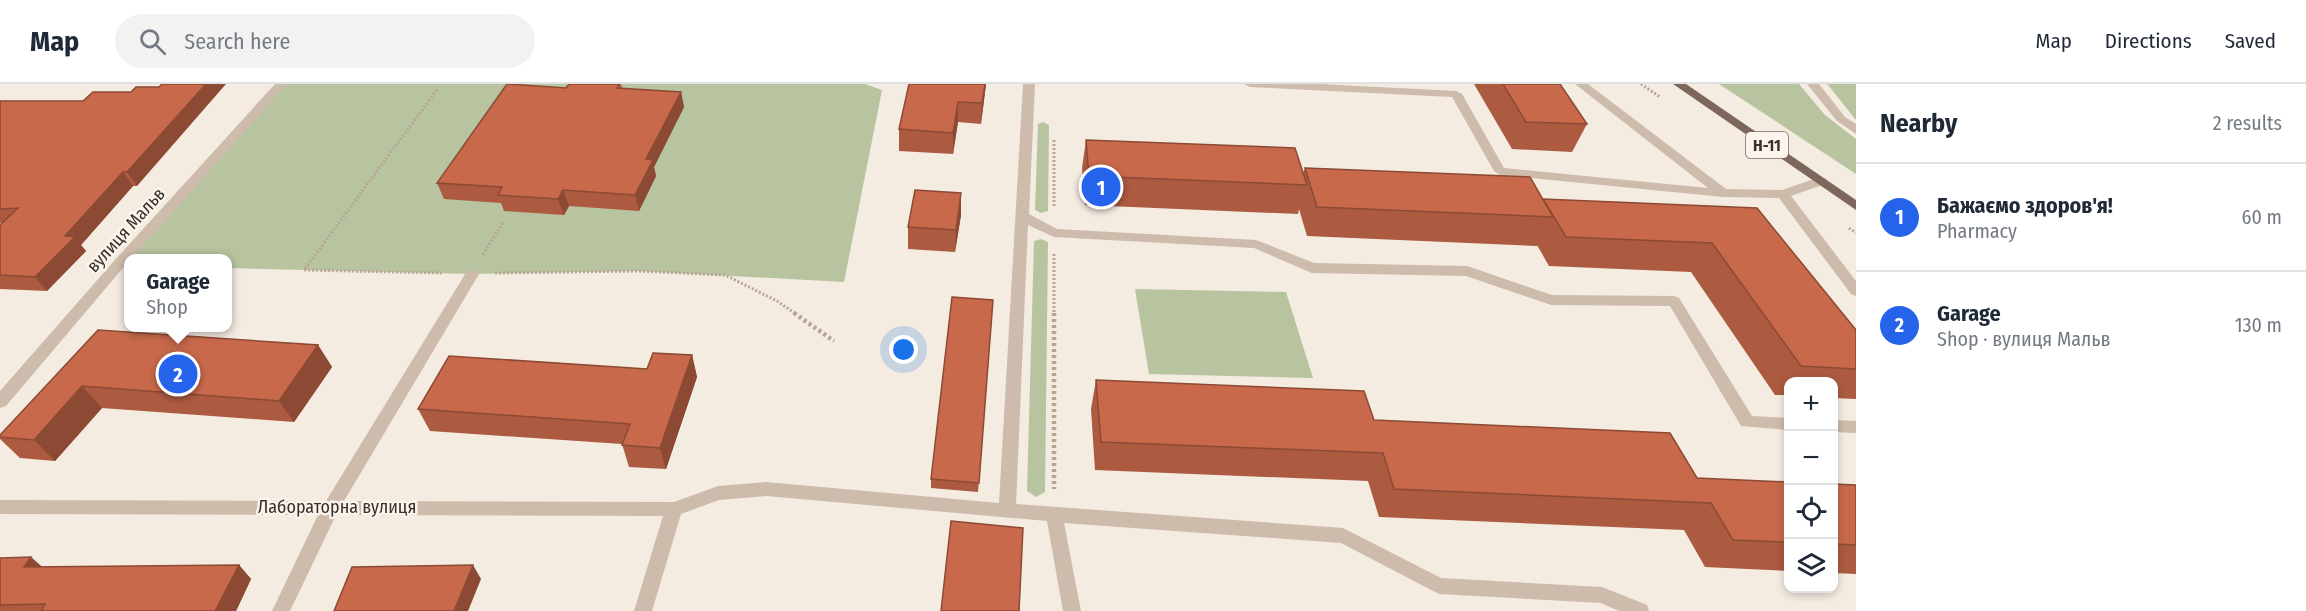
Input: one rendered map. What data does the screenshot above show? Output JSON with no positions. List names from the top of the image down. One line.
{"streets":{"main road":["Н-11"],"street":["вулиця Мальв","Лабораторна вулиця"]},"page":{"header":"Map","search":"Search here","nav":["Map","Directions","Saved"],"heading":["Nearby","2 results"],"list":[{"mark":"1","name":"Бажаємо здоров'я!","note":"Pharmacy","value":"60 m"},{"mark":"2","name":"Garage","note":"Shop · вулиця Мальв","value":"130 m"}],"pins":["1","2"],"popup":["Garage","Shop"],"map_buttons":["+","−"]}}
